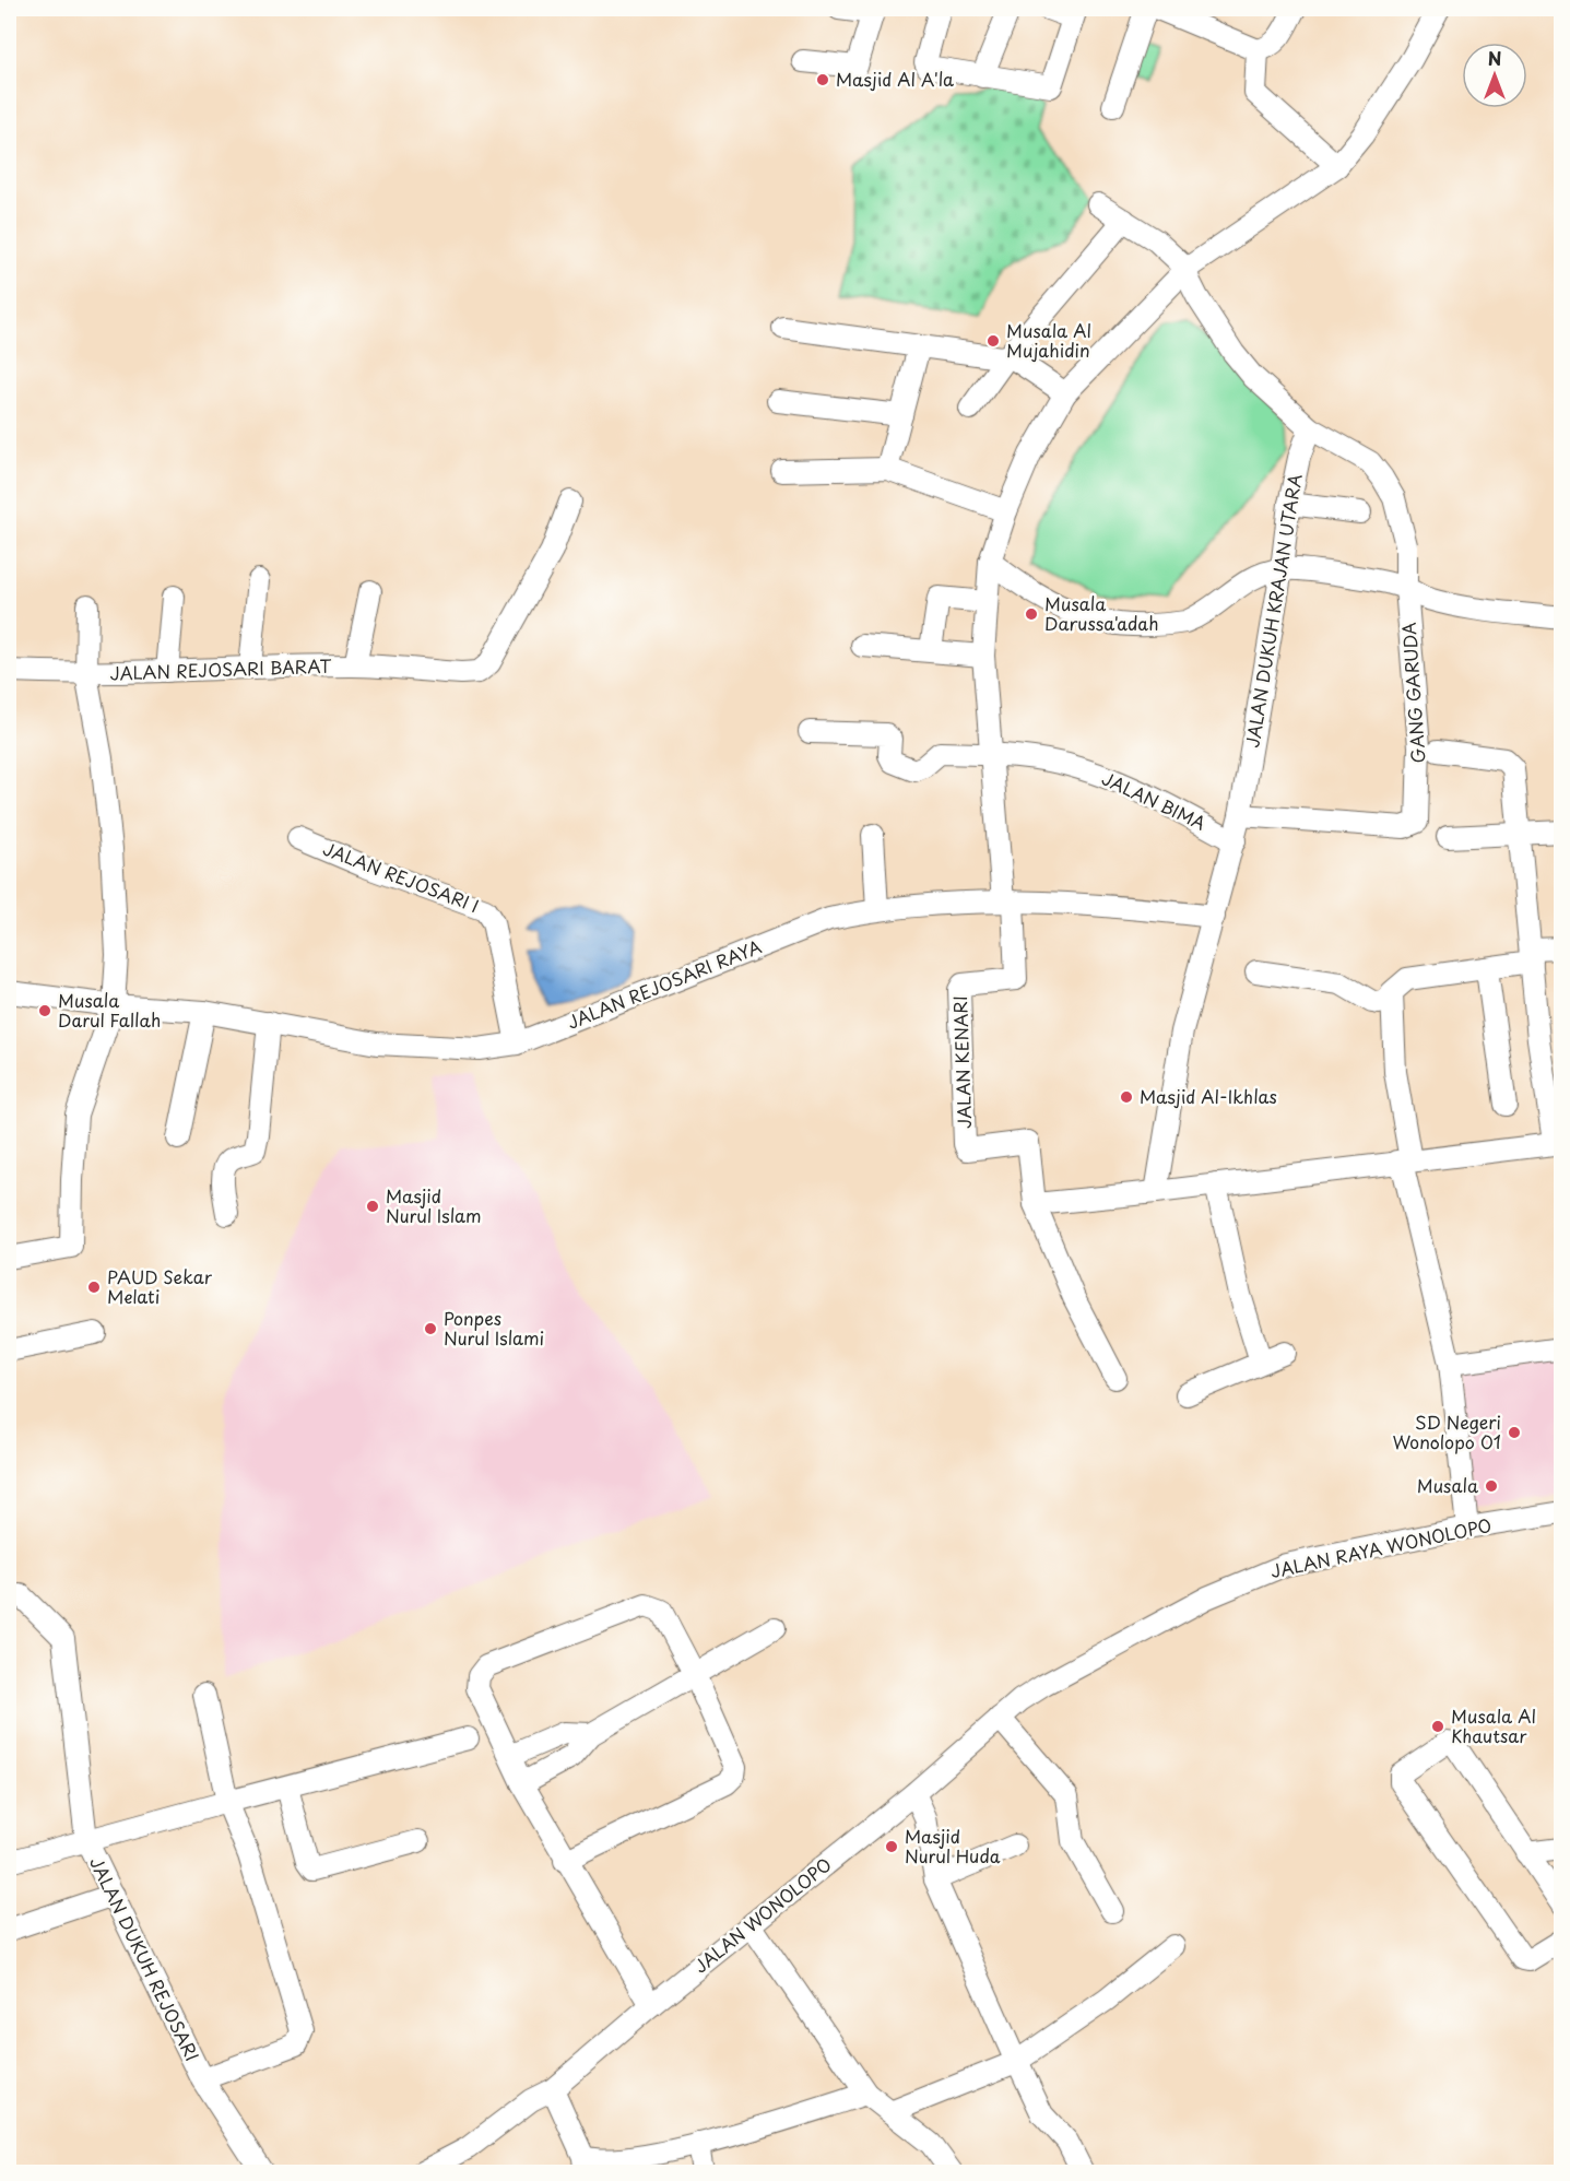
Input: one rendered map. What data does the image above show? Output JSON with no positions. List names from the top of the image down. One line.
{"streets":{"street":["JALAN DUKUH KRAJAN UTARA","JALAN REJOSARI BARAT","GANG GARUDA","JALAN BIMA","JALAN REJOSARI I","JALAN REJOSARI RAYA","JALAN KENARI","JALAN RAYA WONOLOPO","JALAN WONOLOPO","JALAN DUKUH REJOSARI"]},"crossings":[["JALAN DUKUH KRAJAN UTARA","GANG GARUDA"],["JALAN DUKUH KRAJAN UTARA","JALAN BIMA"],["JALAN DUKUH KRAJAN UTARA","JALAN REJOSARI RAYA"],["JALAN REJOSARI BARAT","JALAN REJOSARI RAYA"],["JALAN REJOSARI I","JALAN REJOSARI RAYA"],["JALAN REJOSARI RAYA","JALAN KENARI"],["JALAN RAYA WONOLOPO","JALAN WONOLOPO"]],"places":["Masjid Al A'la","Musala Al Mujahidin","Musala Darussa'adah","Musala Darul Fallah","Masjid Al-Ikhlas","Masjid Nurul Islam","PAUD Sekar Melati","Ponpes Nurul Islami","SD Negeri Wonolopo 01","Musala","Musala Al Khautsar","Masjid Nurul Huda"],"north":"top"}
